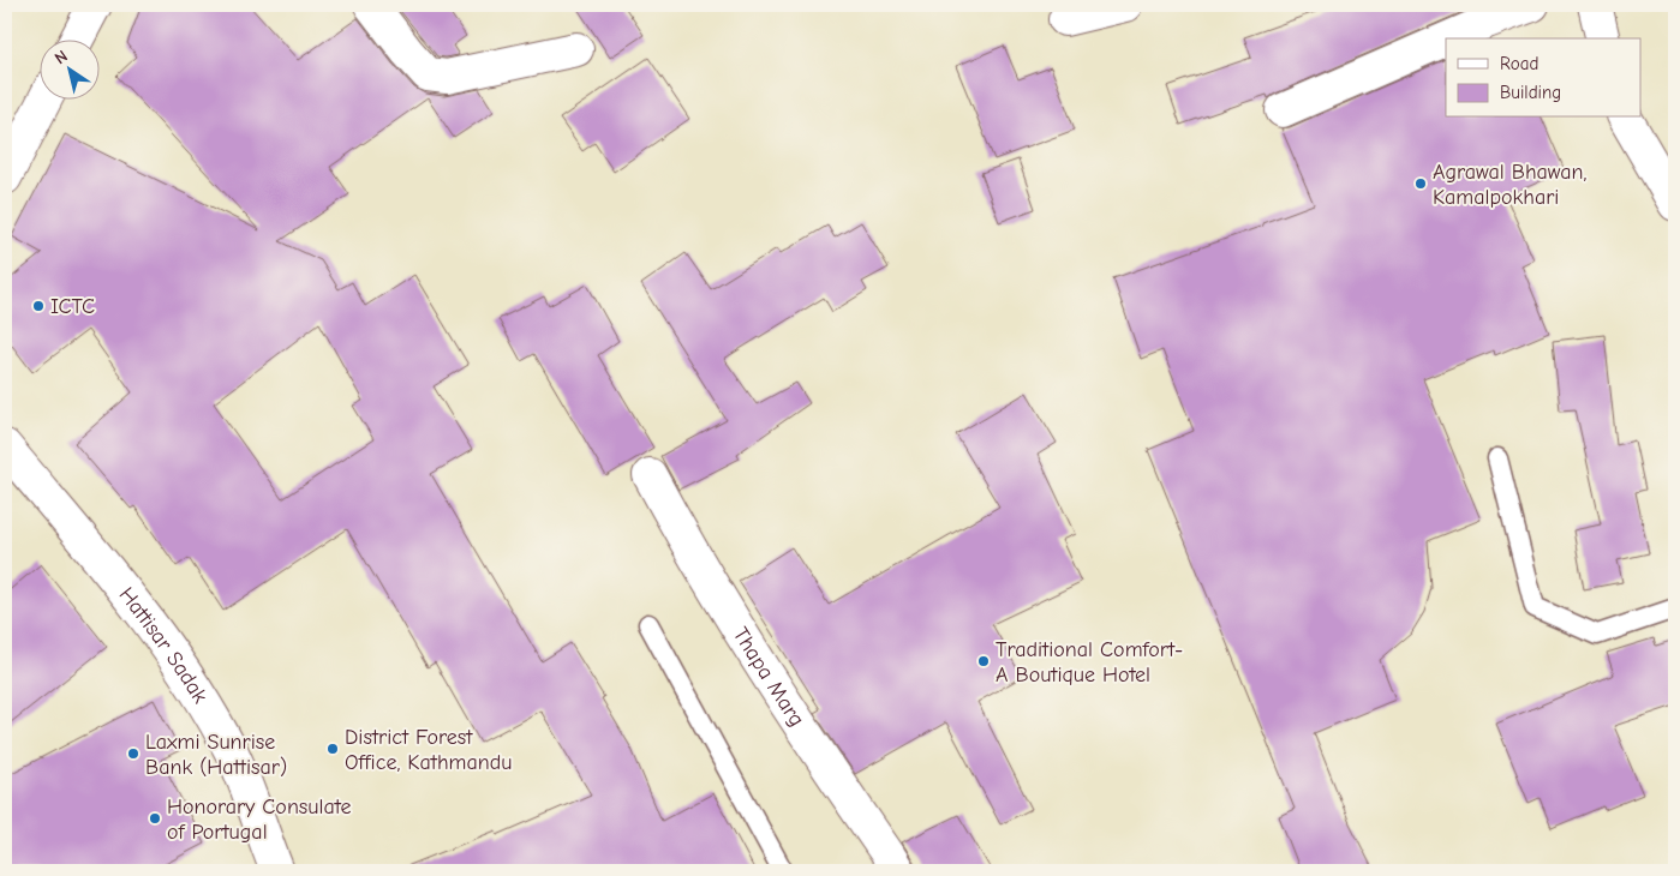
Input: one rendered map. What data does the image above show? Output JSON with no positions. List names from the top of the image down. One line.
{"streets":{"street":["Hattisar Sadak","Thapa Marg"]},"places":["Agrawal Bhawan, Kamalpokhari","ICTC","Traditional Comfort- A Boutique Hotel","District Forest Office, Kathmandu","Laxmi Sunrise Bank (Hattisar)","Honorary Consulate of Portugal"],"legend":["Road","Building"],"north":"top left"}
